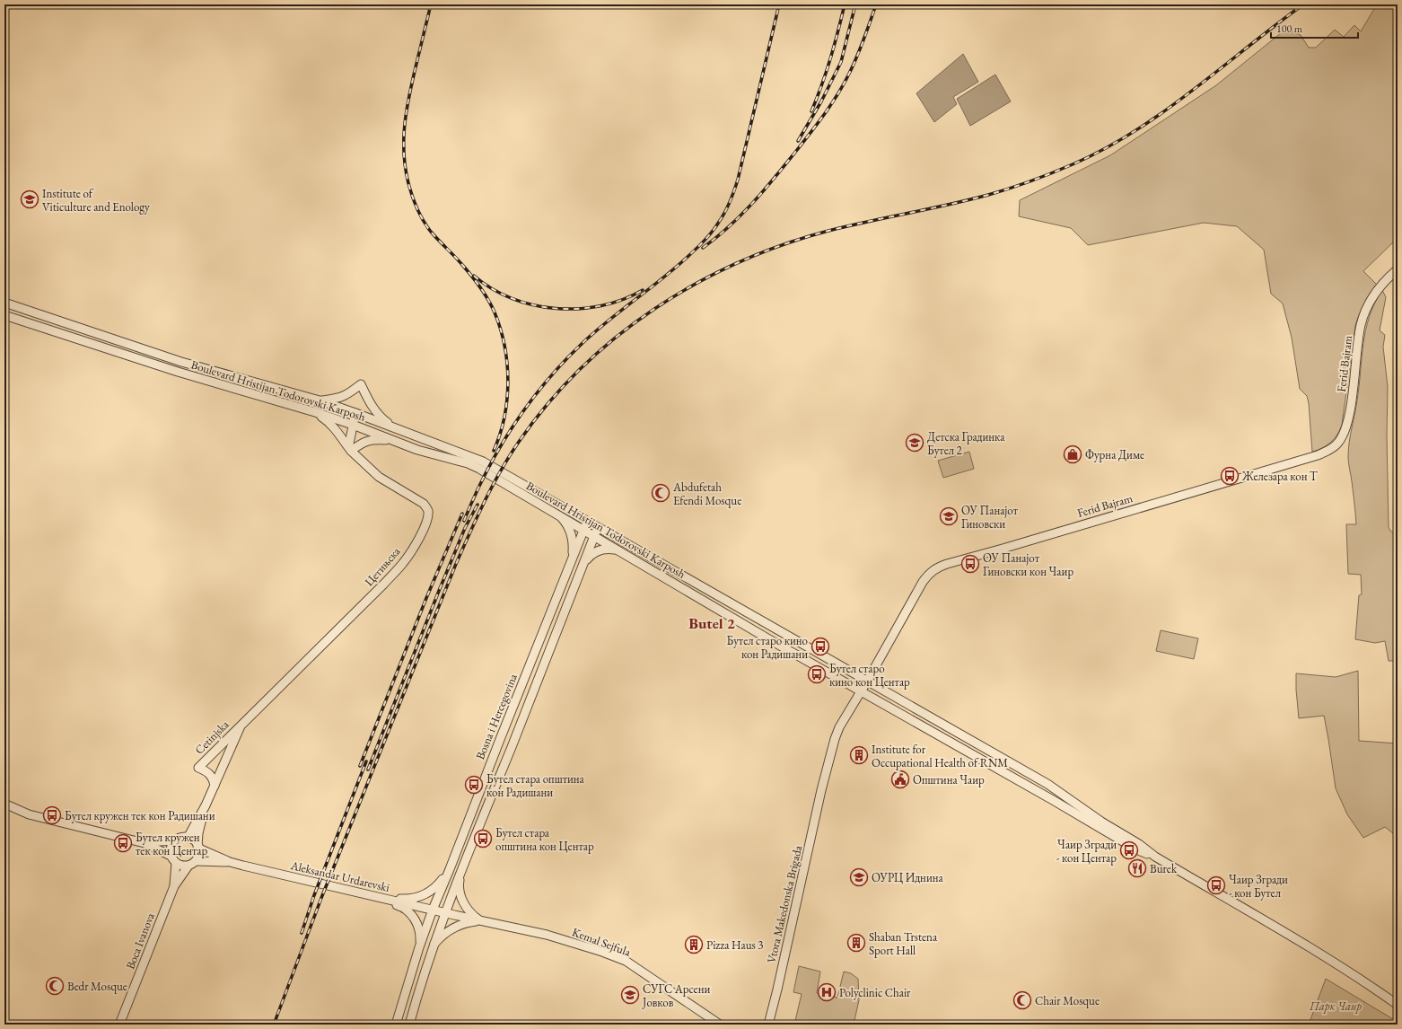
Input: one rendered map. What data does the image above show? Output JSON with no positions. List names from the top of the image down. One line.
{"streets":{"street":["Ferid Bajram","Boulevard Hristijan Todorovski Karposh","Цетињска","Bosna i Hercegovina","Cetinjska","Aleksandar Urdarevski","Vtora Makedonska Brigada","Boca Ivanova","Kemal Sejfula"]},"crossings":[["Ferid Bajram","Boulevard Hristijan Todorovski Karposh"],["Ferid Bajram","Vtora Makedonska Brigada"],["Boulevard Hristijan Todorovski Karposh","Цетињска"],["Boulevard Hristijan Todorovski Karposh","Bosna i Hercegovina"],["Цетињска","Cetinjska"],["Bosna i Hercegovina","Aleksandar Urdarevski"],["Aleksandar Urdarevski","Boca Ivanova"],["Aleksandar Urdarevski","Kemal Sejfula"]],"districts":["Butel 2"],"parks":["Парк Чаир"],"places":{"school or university":["Institute of Viticulture and Enology","Детска Градинка Бутел 2","ОУ Панајот Гиновски","ОУРЦ Иднина","СУГС Арсени Јовков"],"shop":["Фурна Диме"],"bus stop":["Железара кон Т","ОУ Панајот Гиновски кон Чаир","Бутел старо кино кон Радишани","Бутел старо кино кон Центар","Бутел стара општина кон Радишани","Бутел кружен тек кон Радишани","Бутел стара општина кон Центар","Бутел кружен тек кон Центар","Чаир Згради - кон Центар","Чаир Згради - кон Бутел"],"mosque":["Abdufetah Efendi Mosque","Bedr Mosque","Chair Mosque"],"building":["Institute for Occupational Health of RNM","Shaban Trstena Sport Hall","Pizza Haus 3"],"public building":["Општина Чаир"],"restaurant":["Burek"],"hospital":["Polyclinic Chair"]},"scale_bar":"100 m"}
